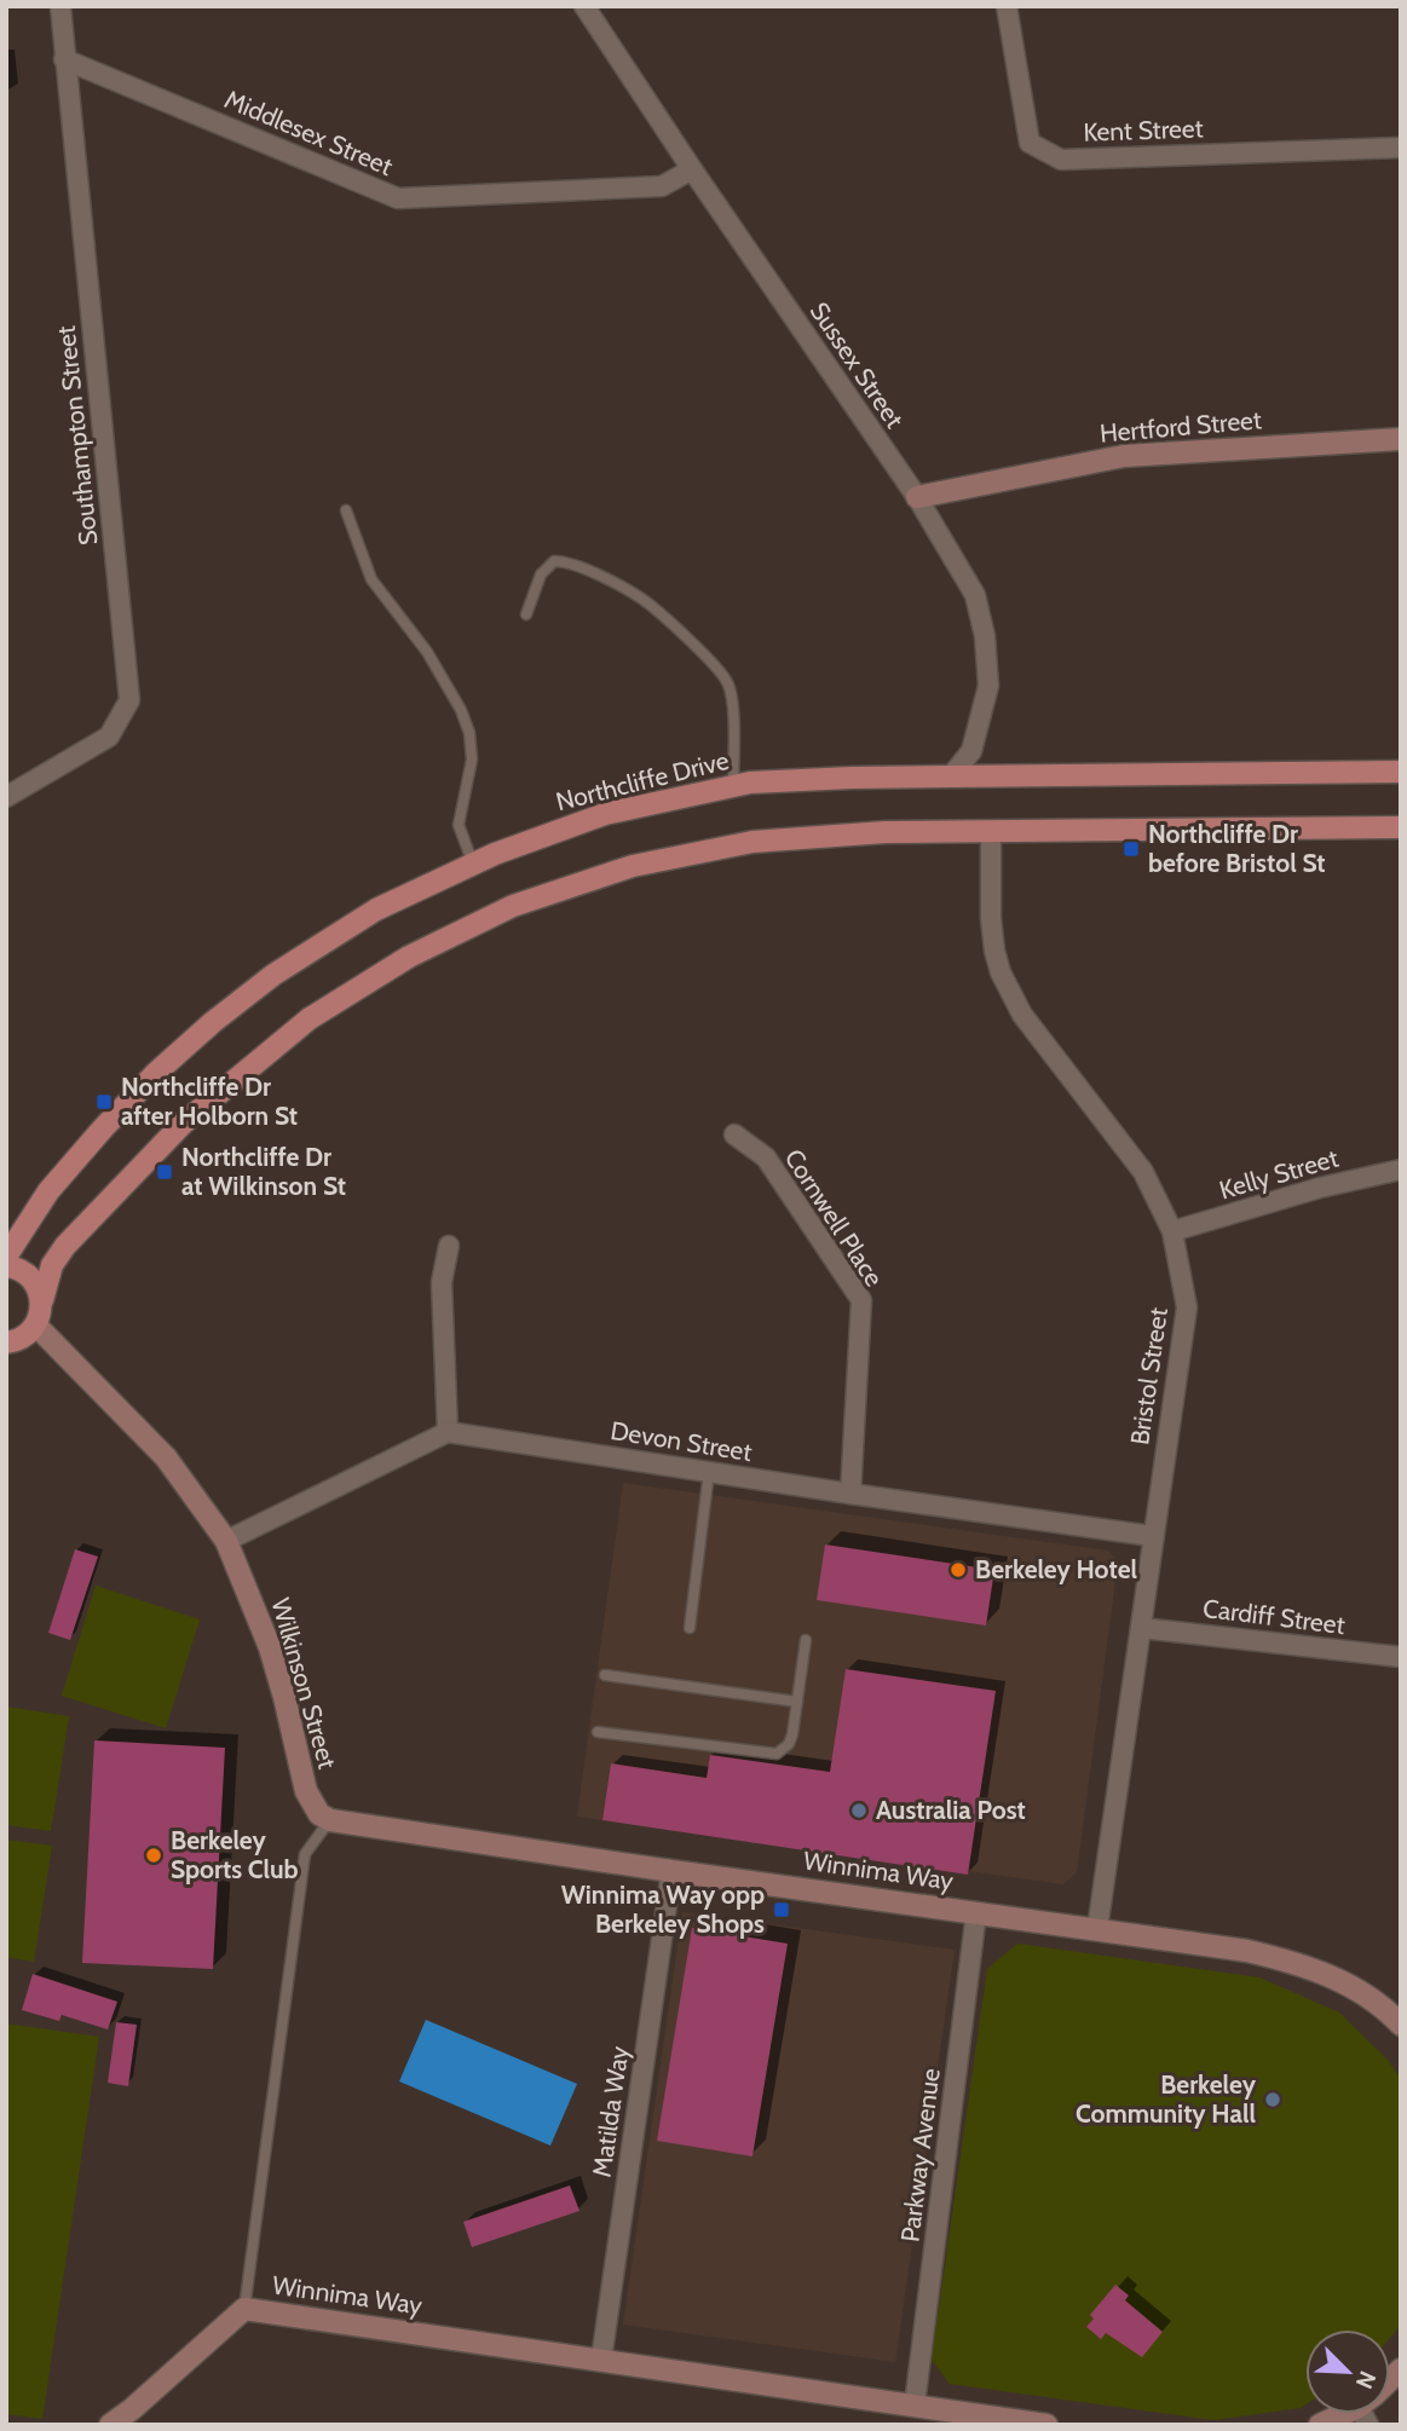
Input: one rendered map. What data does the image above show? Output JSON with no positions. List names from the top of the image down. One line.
{"streets":{"main road":["Northcliffe Drive"],"street":["Kent Street","Middlesex Street","Sussex Street","Hertford Street","Southampton Street","Kelly Street","Cornwell Place","Bristol Street","Devon Street","Cardiff Street","Wilkinson Street","Winnima Way","Matilda Way","Parkway Avenue"]},"crossings":[["Middlesex Street","Sussex Street"],["Middlesex Street","Southampton Street"],["Sussex Street","Hertford Street"],["Sussex Street","Northcliffe Drive"],["Kelly Street","Bristol Street"],["Cornwell Place","Devon Street"],["Bristol Street","Devon Street"],["Bristol Street","Cardiff Street"],["Bristol Street","Winnima Way"],["Wilkinson Street","Winnima Way"],["Winnima Way","Matilda Way"],["Winnima Way","Parkway Avenue"]],"places":{"transit":["Northcliffe Dr before Bristol St","Northcliffe Dr after Holborn St","Northcliffe Dr at Wilkinson St","Winnima Way opp Berkeley Shops"],"other":["Berkeley Hotel","Australia Post","Berkeley Sports Club","Berkeley Community Hall"]},"north":"bottom right"}
